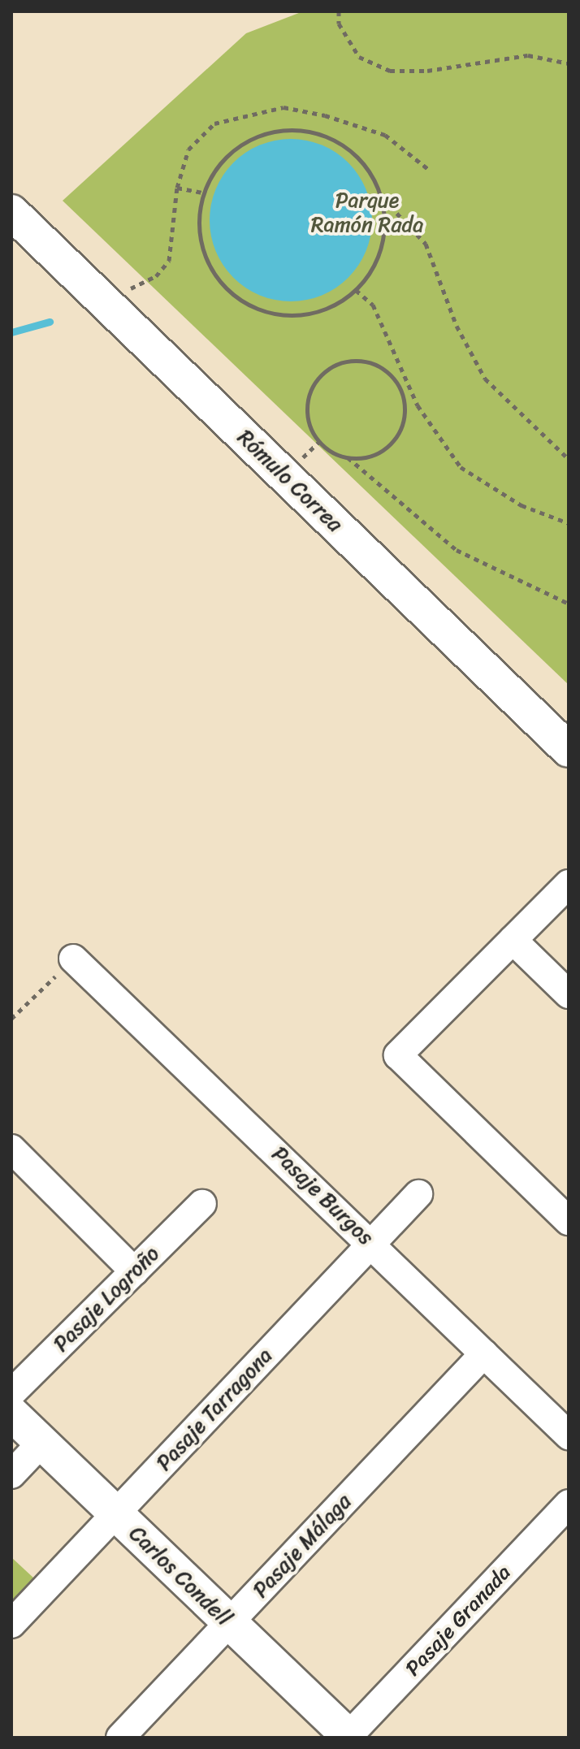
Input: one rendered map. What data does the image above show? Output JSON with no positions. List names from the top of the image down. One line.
{"streets":{"street":["Rómulo Correa","Pasaje Burgos","Pasaje Logroño","Pasaje Tarragona","Pasaje Málaga","Carlos Condell","Pasaje Granada"]},"crossings":[["Pasaje Burgos","Pasaje Tarragona"],["Pasaje Burgos","Pasaje Málaga"],["Pasaje Tarragona","Carlos Condell"],["Pasaje Málaga","Carlos Condell"],["Carlos Condell","Pasaje Granada"]],"parks":["Parque Ramón Rada"]}
